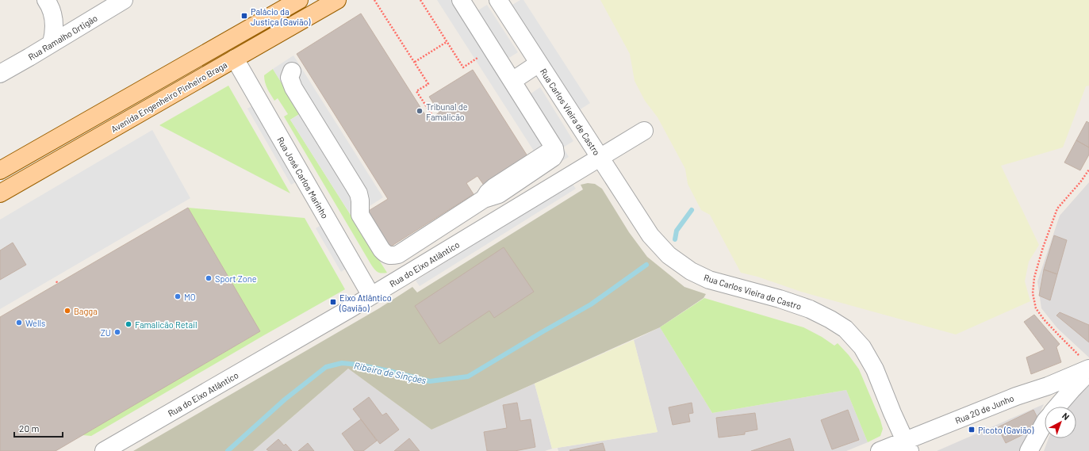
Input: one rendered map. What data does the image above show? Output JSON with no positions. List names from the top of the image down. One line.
{"streets":{"main road":["Avenida Engenheiro Pinheiro Braga"],"street":["Rua Ramalho Ortigão","Rua Carlos Vieira de Castro","Rua José Carlos Marinho","Rua do Eixo Atlântico","Rua 20 de Junho"]},"crossings":[["Avenida Engenheiro Pinheiro Braga","Rua José Carlos Marinho"],["Rua Carlos Vieira de Castro","Rua do Eixo Atlântico"],["Rua Carlos Vieira de Castro","Rua 20 de Junho"],["Rua José Carlos Marinho","Rua do Eixo Atlântico"]],"water":["Ribeira de Sinçães"],"places":{"transit":["Palácio da Justiça (Gavião)","Eixo Atlântico (Gavião)","Picoto (Gavião)"],"other":["Tribunal de Famalicão","Sport Zone","MO","Bagga","Wells","Famalicão Retail","ZU"]},"scale_bar":"20 m","north":"top right"}
